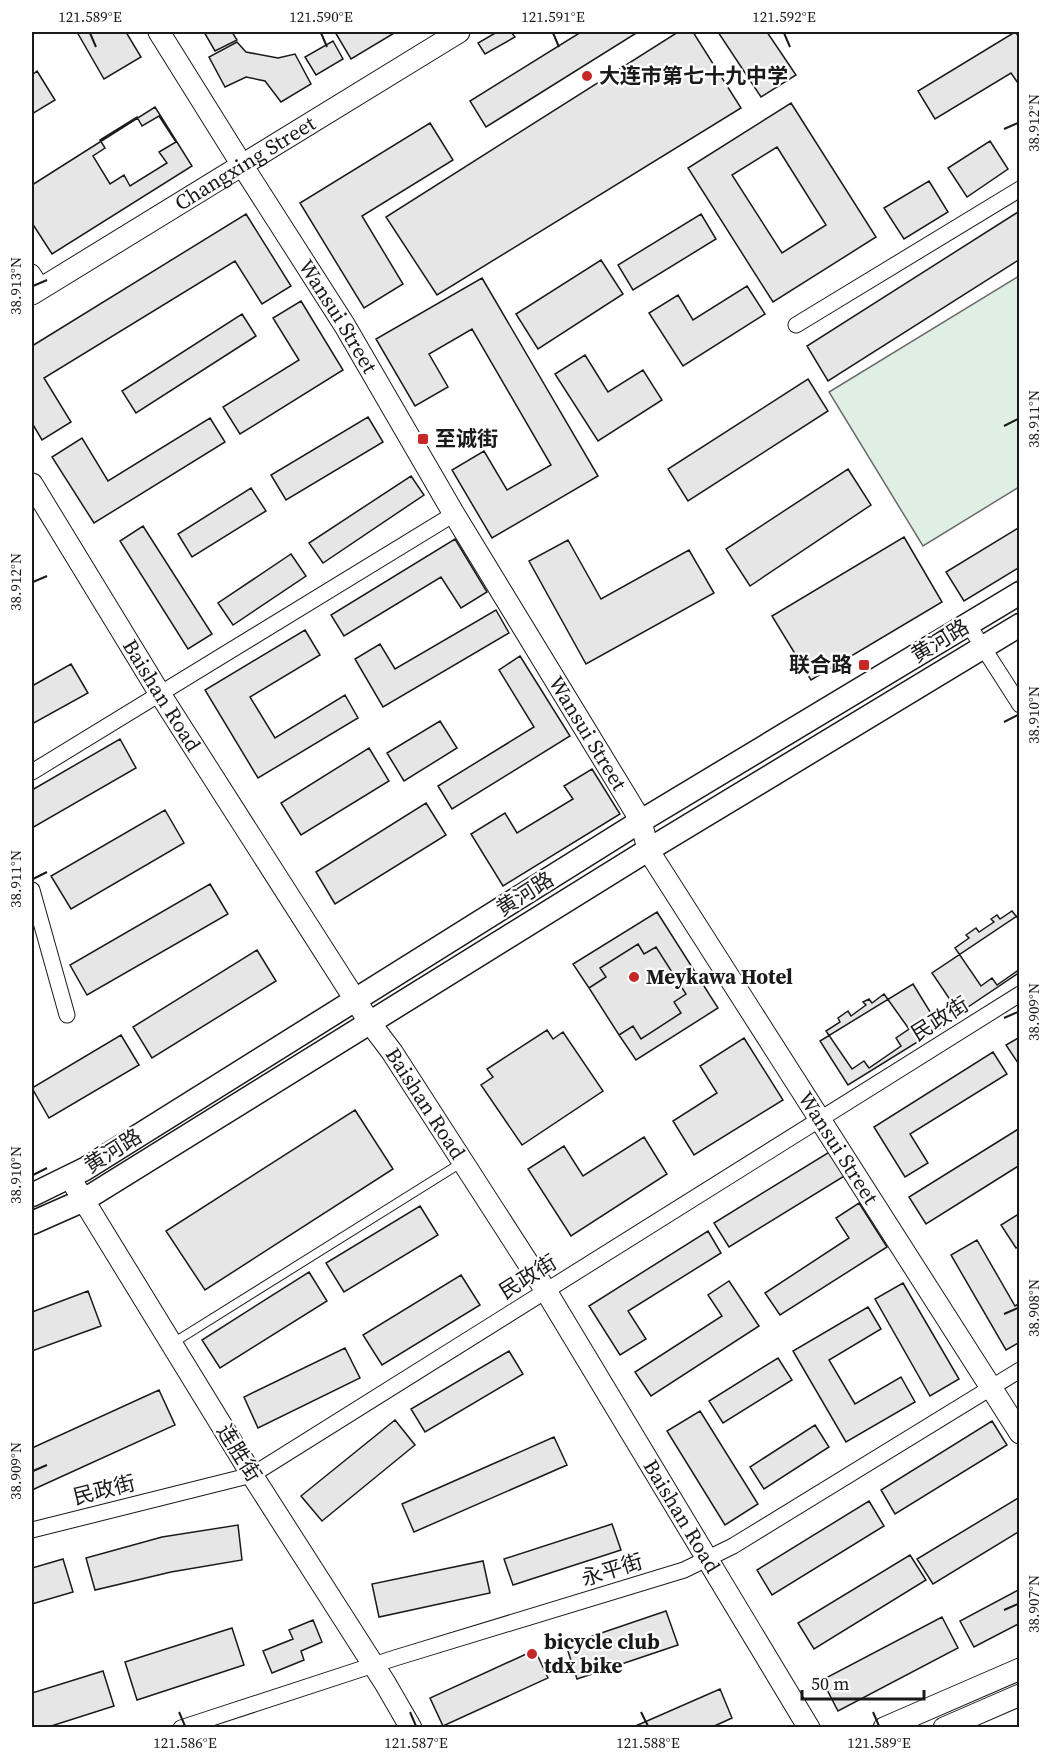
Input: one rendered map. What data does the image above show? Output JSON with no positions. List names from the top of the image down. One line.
{"streets":{"main road":["Changxing Street","Wansui Street","黄河路","Baishan Road","连胜街"],"street":["民政街","永平街"]},"crossings":[["Changxing Street","Wansui Street"],["Wansui Street","黄河路"],["Wansui Street","民政街"],["Wansui Street","永平街"],["黄河路","Baishan Road"],["黄河路","连胜街"],["Baishan Road","民政街"],["Baishan Road","永平街"],["民政街","连胜街"],["连胜街","永平街"]],"places":{"other":["大连市第七十九中学","Meykawa Hotel","bicycle club tdx bike"],"transit":["至诚街","联合路"]},"scale_bar":"50 m","coordinates":["121.589°E","121.590°E","121.591°E","121.592°E","38.912°N","38.913°N","38.911°N","38.910°N","38.909°N","38.908°N","38.907°N","121.586°E","121.587°E","121.588°E"]}
